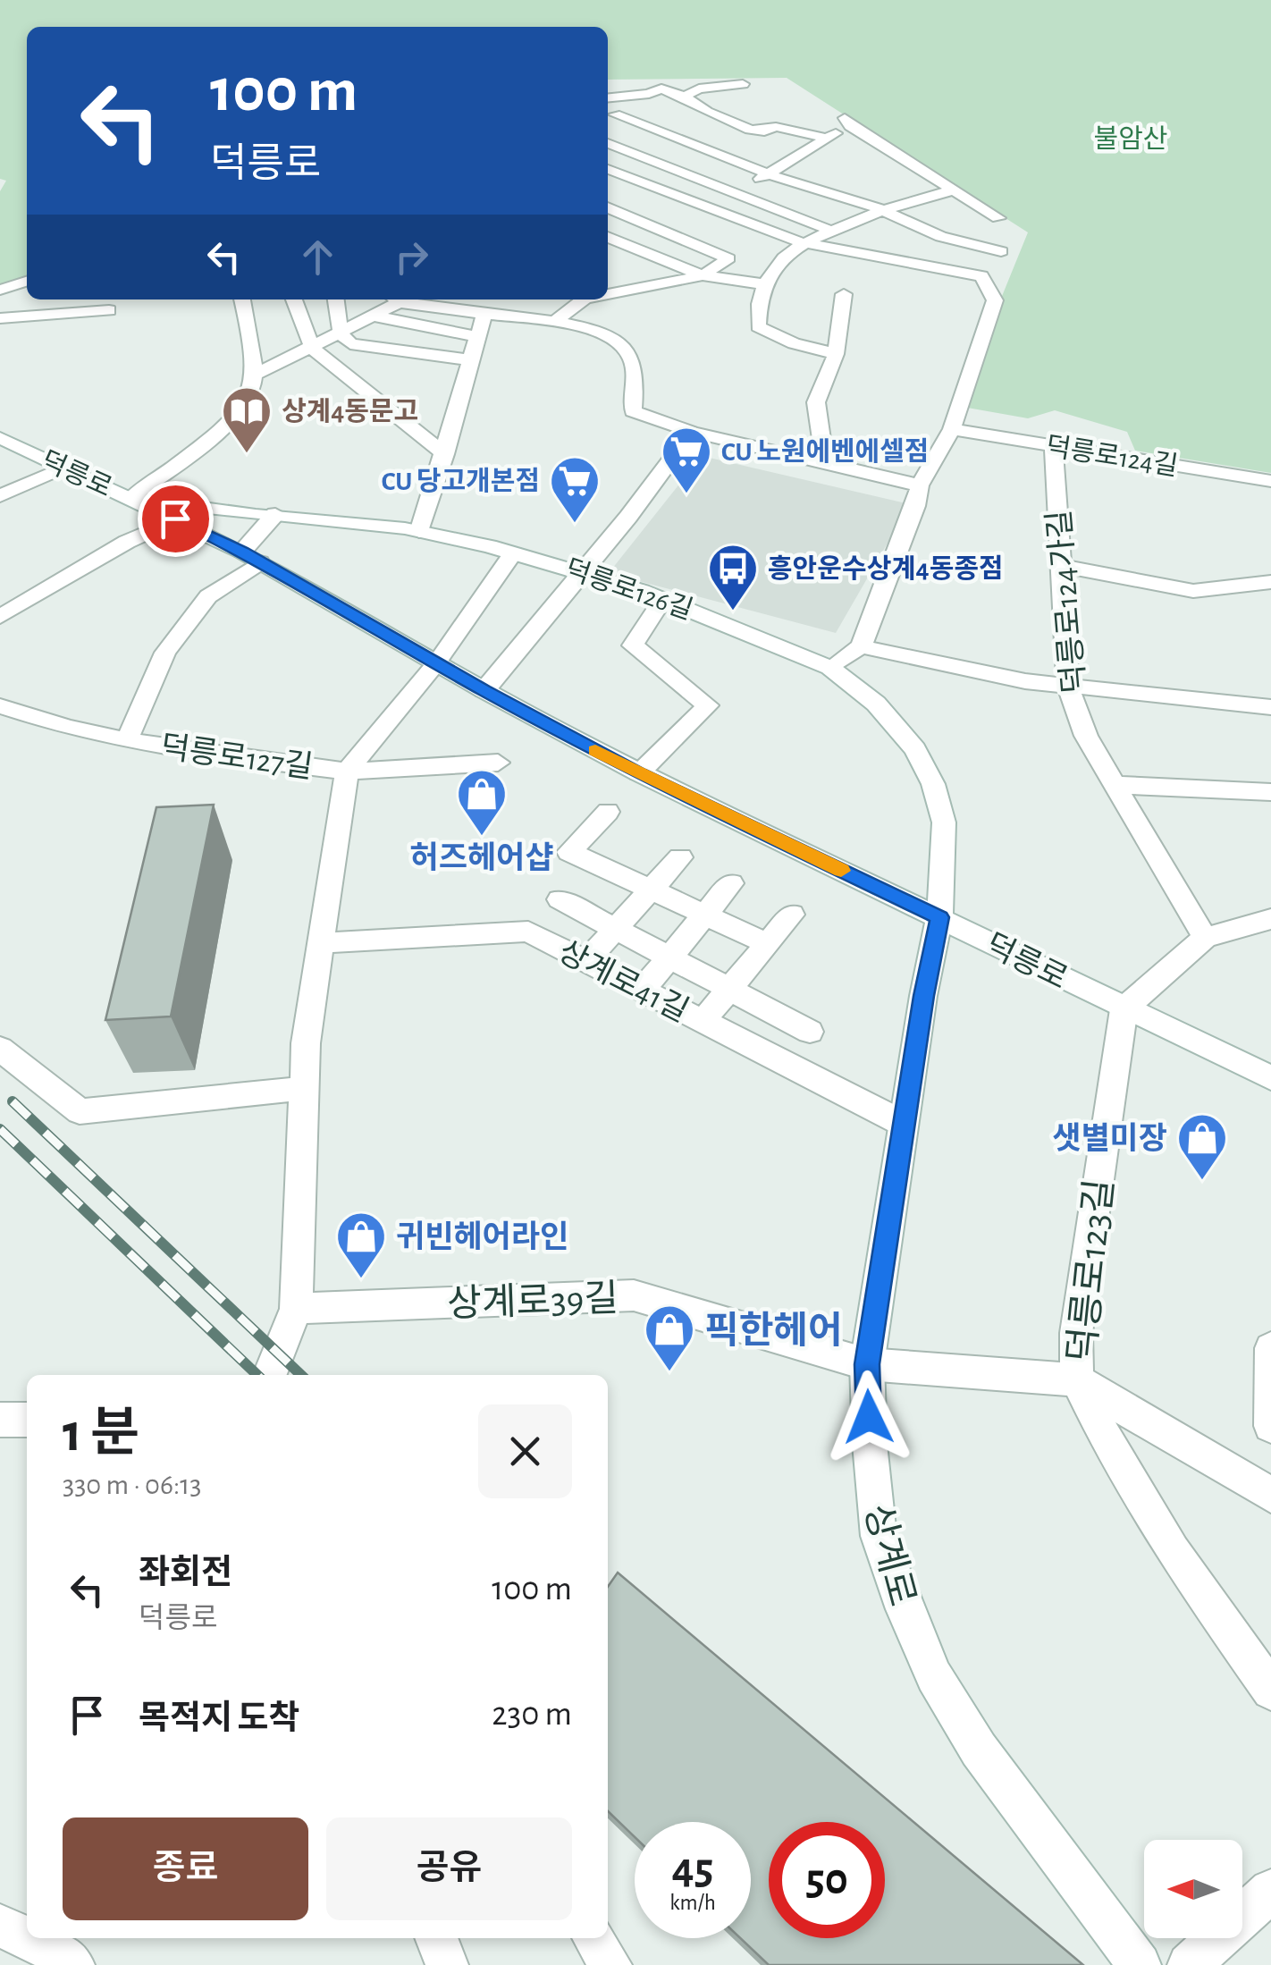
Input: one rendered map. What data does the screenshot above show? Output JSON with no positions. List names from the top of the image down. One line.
{"streets":{"street":["덕릉로124길","덕릉로","덕릉로126길","덕릉로124가길","덕릉로127길","상계로41길","덕릉로123길","상계로39길","상계로"]},"crossings":[["덕릉로124길","덕릉로124가길"],["덕릉로","덕릉로126길"],["덕릉로","덕릉로127길"],["덕릉로","덕릉로123길"],["덕릉로","상계로"],["덕릉로126길","덕릉로127길"],["덕릉로126길","상계로"],["상계로41길","상계로"],["덕릉로123길","상계로39길"],["상계로39길","상계로"]],"parks":["불암산"],"places":{"library":["상계4동문고"],"supermarket":["CU 노원에벤에셀점","CU 당고개본점"],"bus stop":["흥안운수상계4동종점"],"shop":["허즈헤어샵","샛별미장","귀빈헤어라인","픽한헤어"]},"north":"left","page":{"turn":["100 m","덕릉로"],"heading":["1 분","330 m · 06:13"],"list":[{"name":"좌회전","note":"덕릉로","value":"100 m"},{"name":"목적지 도착","value":"230 m"}],"buttons":["종료","공유"],"speed":"45 km/h","limit":"50"}}
